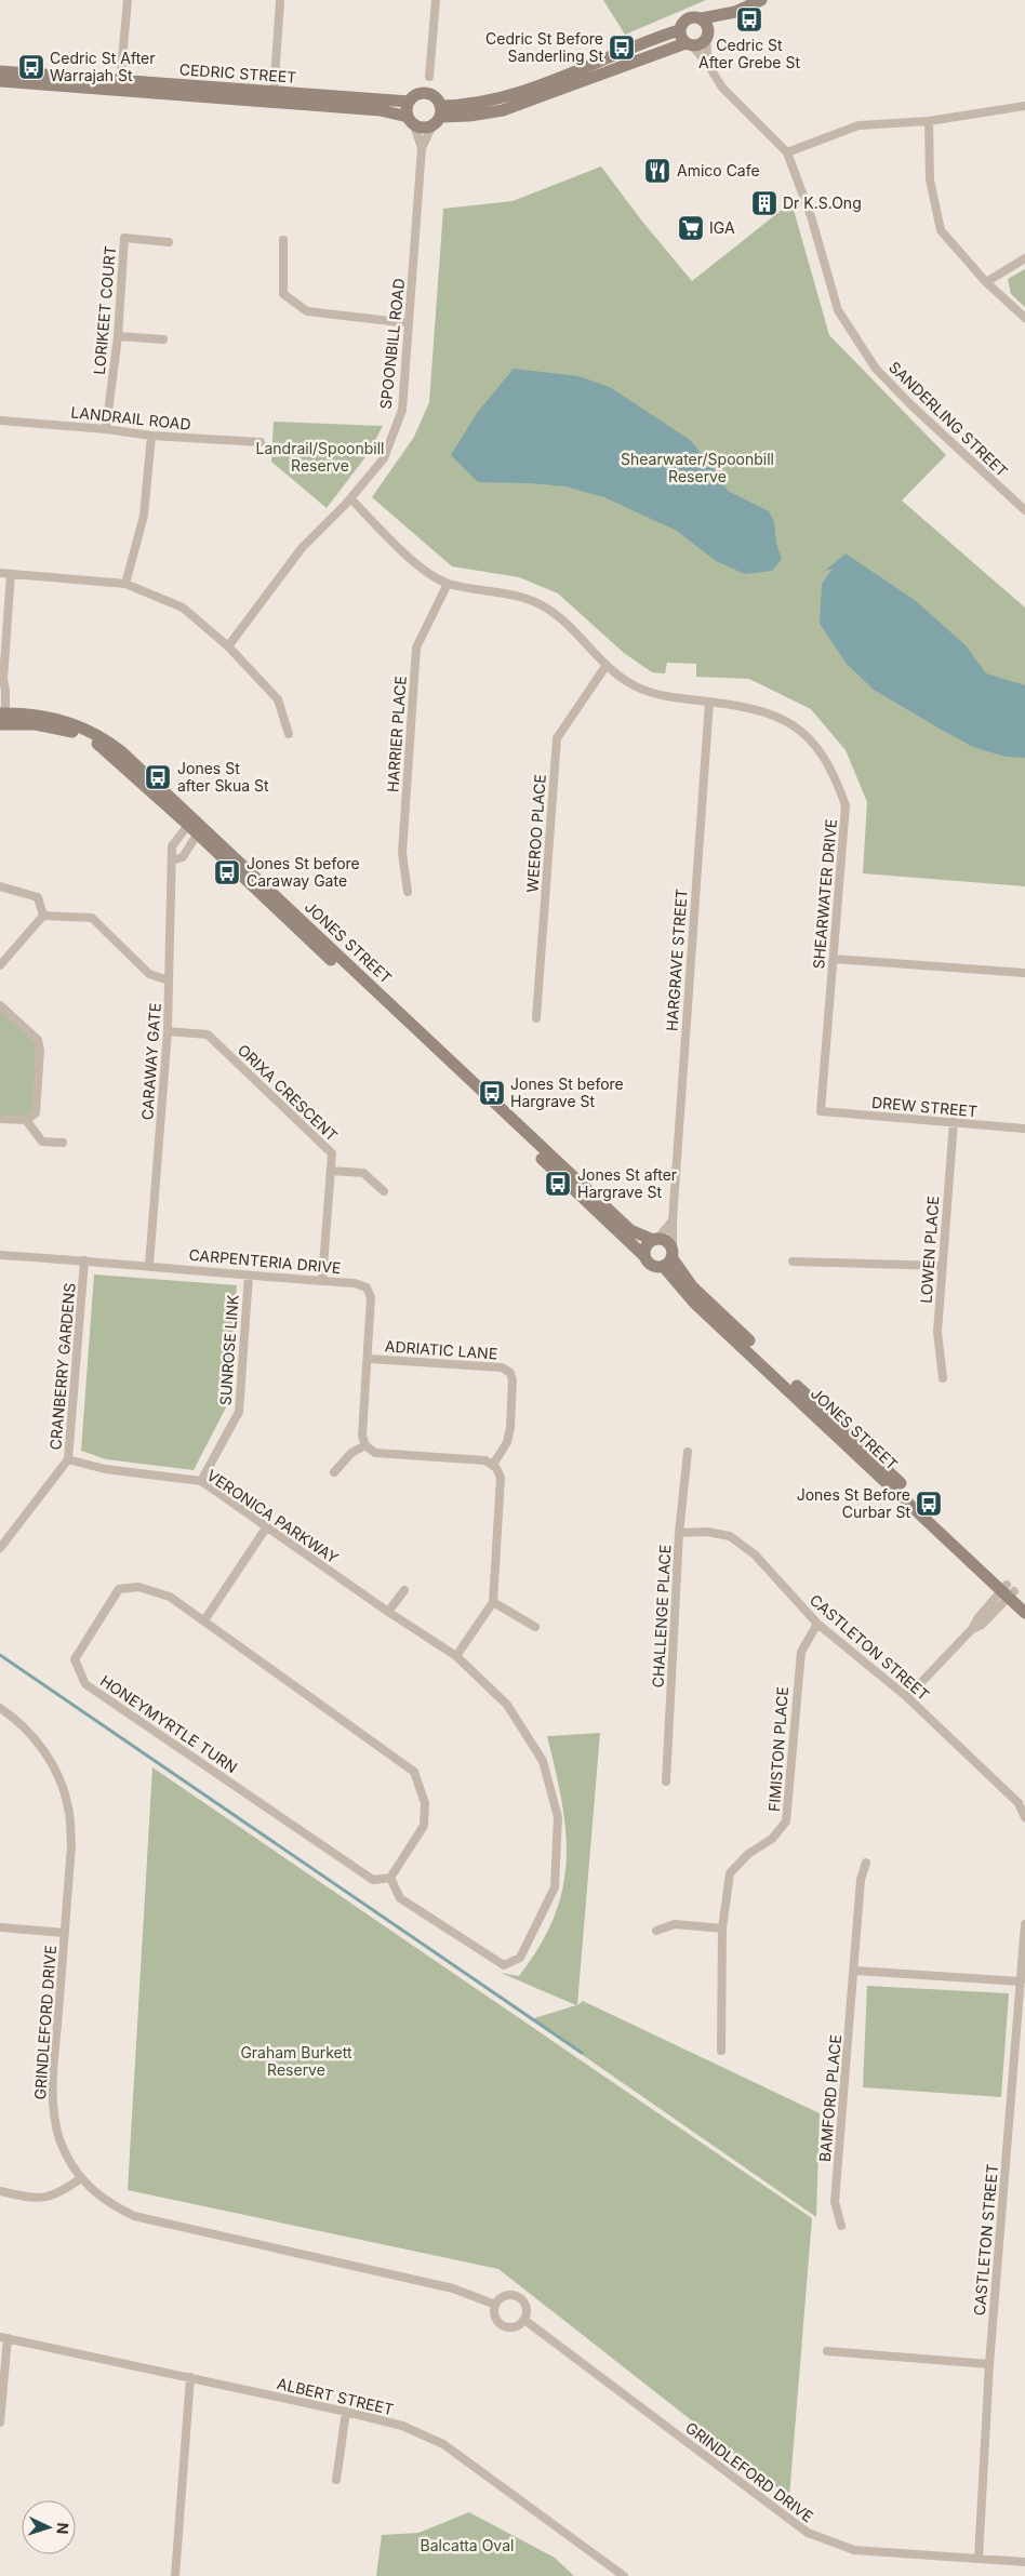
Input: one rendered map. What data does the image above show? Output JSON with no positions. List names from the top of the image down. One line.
{"streets":{"street":["CEDRIC STREET","LORIKEET COURT","SPOONBILL ROAD","LANDRAIL ROAD","SANDERLING STREET","HARRIER PLACE","WEEROO PLACE","SHEARWATER DRIVE","JONES STREET","HARGRAVE STREET","CARAWAY GATE","ORIXA CRESCENT","DREW STREET","LOWEN PLACE","CARPENTERIA DRIVE","SUNROSE LINK","ADRIATIC LANE","CRANBERRY GARDENS","VERONICA PARKWAY","CHALLENGE PLACE","CASTLETON STREET","HONEYMYRTLE TURN","FIMISTON PLACE","GRINDLEFORD DRIVE","BAMFORD PLACE","ALBERT STREET"]},"crossings":[["CEDRIC STREET","SPOONBILL ROAD"],["CEDRIC STREET","SANDERLING STREET"],["LORIKEET COURT","LANDRAIL ROAD"],["SPOONBILL ROAD","SHEARWATER DRIVE"],["HARRIER PLACE","SHEARWATER DRIVE"],["WEEROO PLACE","SHEARWATER DRIVE"],["SHEARWATER DRIVE","HARGRAVE STREET"],["SHEARWATER DRIVE","DREW STREET"],["JONES STREET","HARGRAVE STREET"],["JONES STREET","CARAWAY GATE"],["CARAWAY GATE","ORIXA CRESCENT"],["CARAWAY GATE","CARPENTERIA DRIVE"],["ORIXA CRESCENT","CARPENTERIA DRIVE"],["DREW STREET","LOWEN PLACE"],["CARPENTERIA DRIVE","SUNROSE LINK"],["CARPENTERIA DRIVE","ADRIATIC LANE"],["CARPENTERIA DRIVE","CRANBERRY GARDENS"],["SUNROSE LINK","VERONICA PARKWAY"],["CRANBERRY GARDENS","VERONICA PARKWAY"],["VERONICA PARKWAY","HONEYMYRTLE TURN"],["CHALLENGE PLACE","CASTLETON STREET"],["CASTLETON STREET","FIMISTON PLACE"],["CASTLETON STREET","GRINDLEFORD DRIVE"]],"parks":["Landrail/Spoonbill Reserve","Shearwater/Spoonbill Reserve","Graham Burkett Reserve","Balcatta Oval"],"places":{"bus stop":["Cedric St After Grebe St","Cedric St Before Sanderling St","Cedric St After Warrajah St","Jones St after Skua St","Jones St before Caraway Gate","Jones St before Hargrave St","Jones St after Hargrave St","Jones St Before Curbar St"],"restaurant":["Amico Cafe"],"building":["Dr K.S.Ong"],"supermarket":["IGA"]},"north":"right"}
